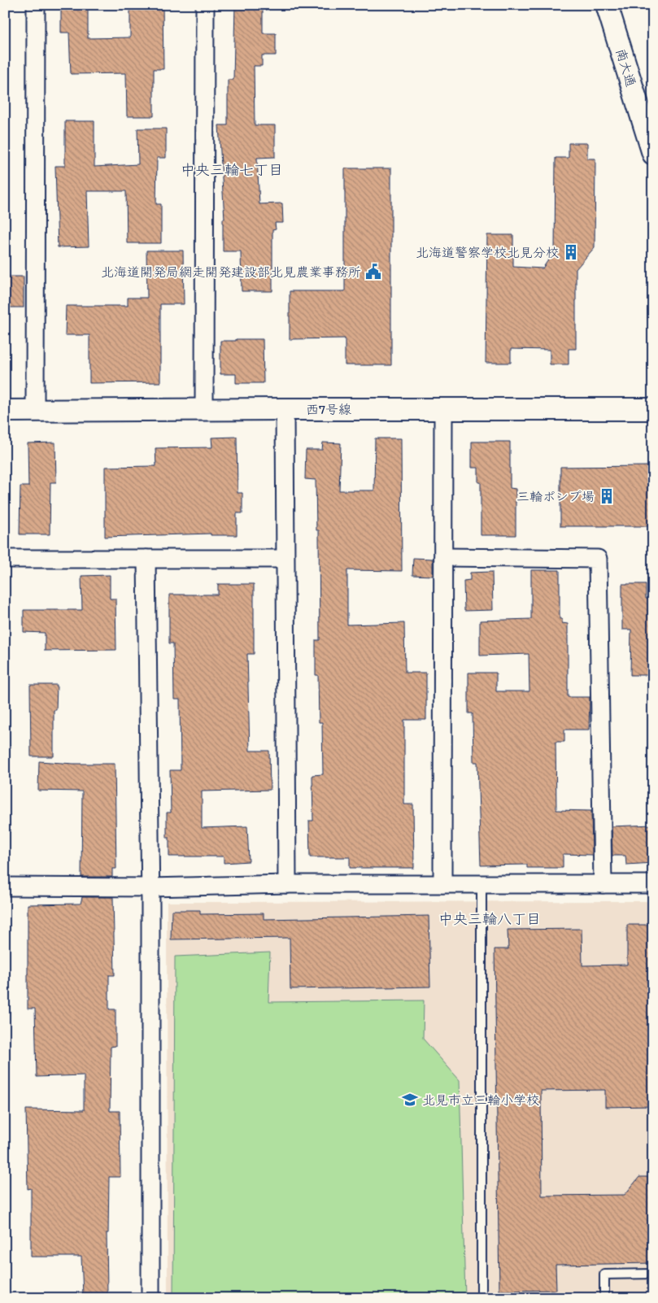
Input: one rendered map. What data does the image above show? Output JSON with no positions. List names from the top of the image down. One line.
{"streets":{"street":["南大通","西7号線"]},"districts":["中央三輪七丁目","中央三輪八丁目"],"places":{"building":["北海道警察学校北見分校","三輪ポンプ場"],"public building":["北海道開発局網走開発建設部北見農業事務所"],"school or university":["北見市立三輪小学校"]}}
